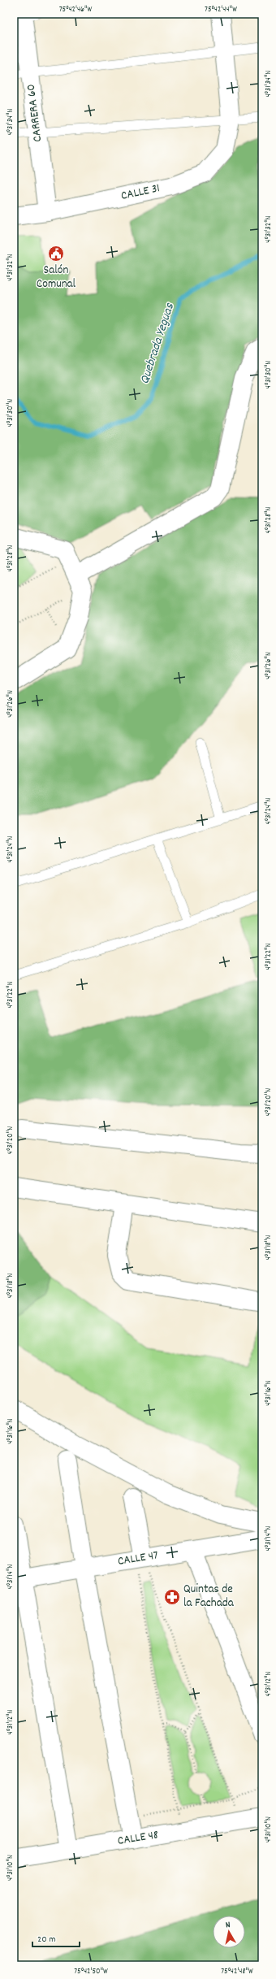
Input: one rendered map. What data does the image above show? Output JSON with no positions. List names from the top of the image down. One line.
{"streets":{"street":["CARRERA 60","CALLE 31","CALLE 47","CALLE 48"]},"crossings":[["CARRERA 60","CALLE 31"]],"water":["Quebrada Yeguas"],"places":{"public building":["Salón Comunal"],"pharmacy":["Quintas de la Fachada"]},"scale_bar":"20 m","north":"top","coordinates":["75°42'46\"W","75°42'44\"W","4°31'34\"N","4°31'32\"N","4°31'30\"N","4°31'28\"N","4°31'26\"N","4°31'24\"N","4°31'22\"N","4°31'20\"N","4°31'18\"N","4°31'16\"N","4°31'14\"N","4°31'12\"N","4°31'10\"N","75°42'50\"W","75°42'48\"W"]}
